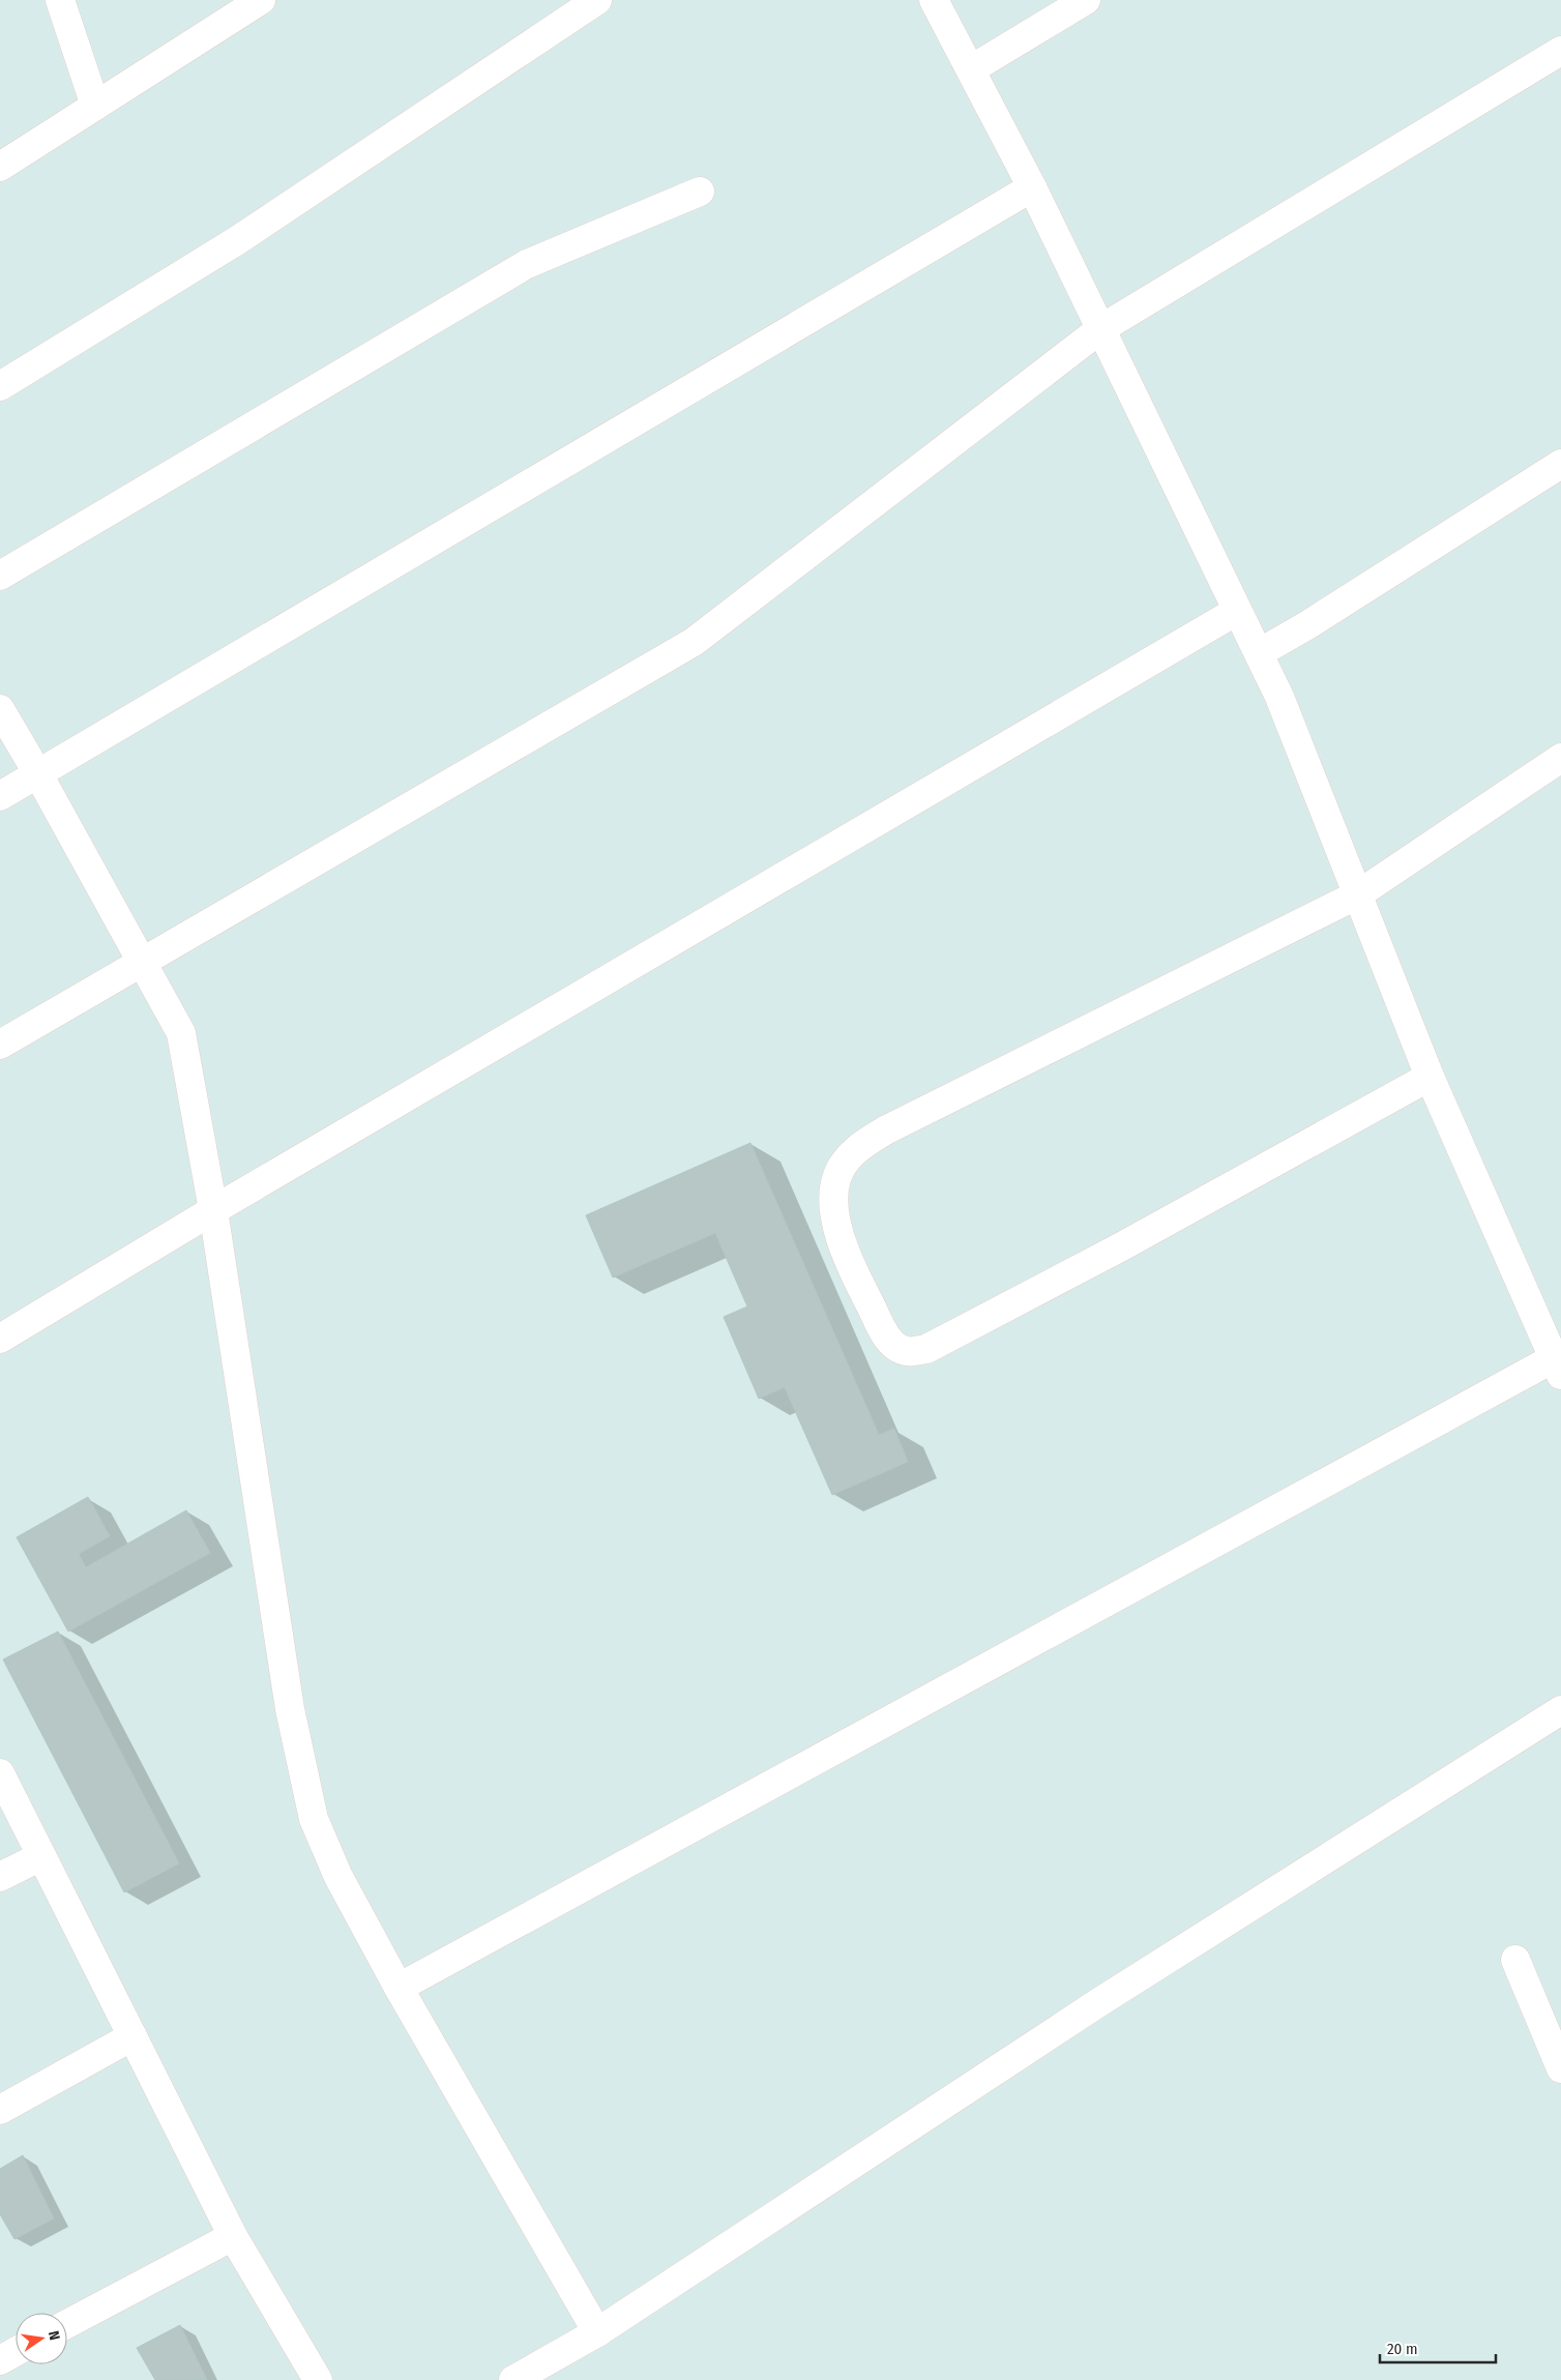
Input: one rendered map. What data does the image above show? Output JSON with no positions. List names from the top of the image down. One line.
{"scale_bar":"20 m","north":"right"}
